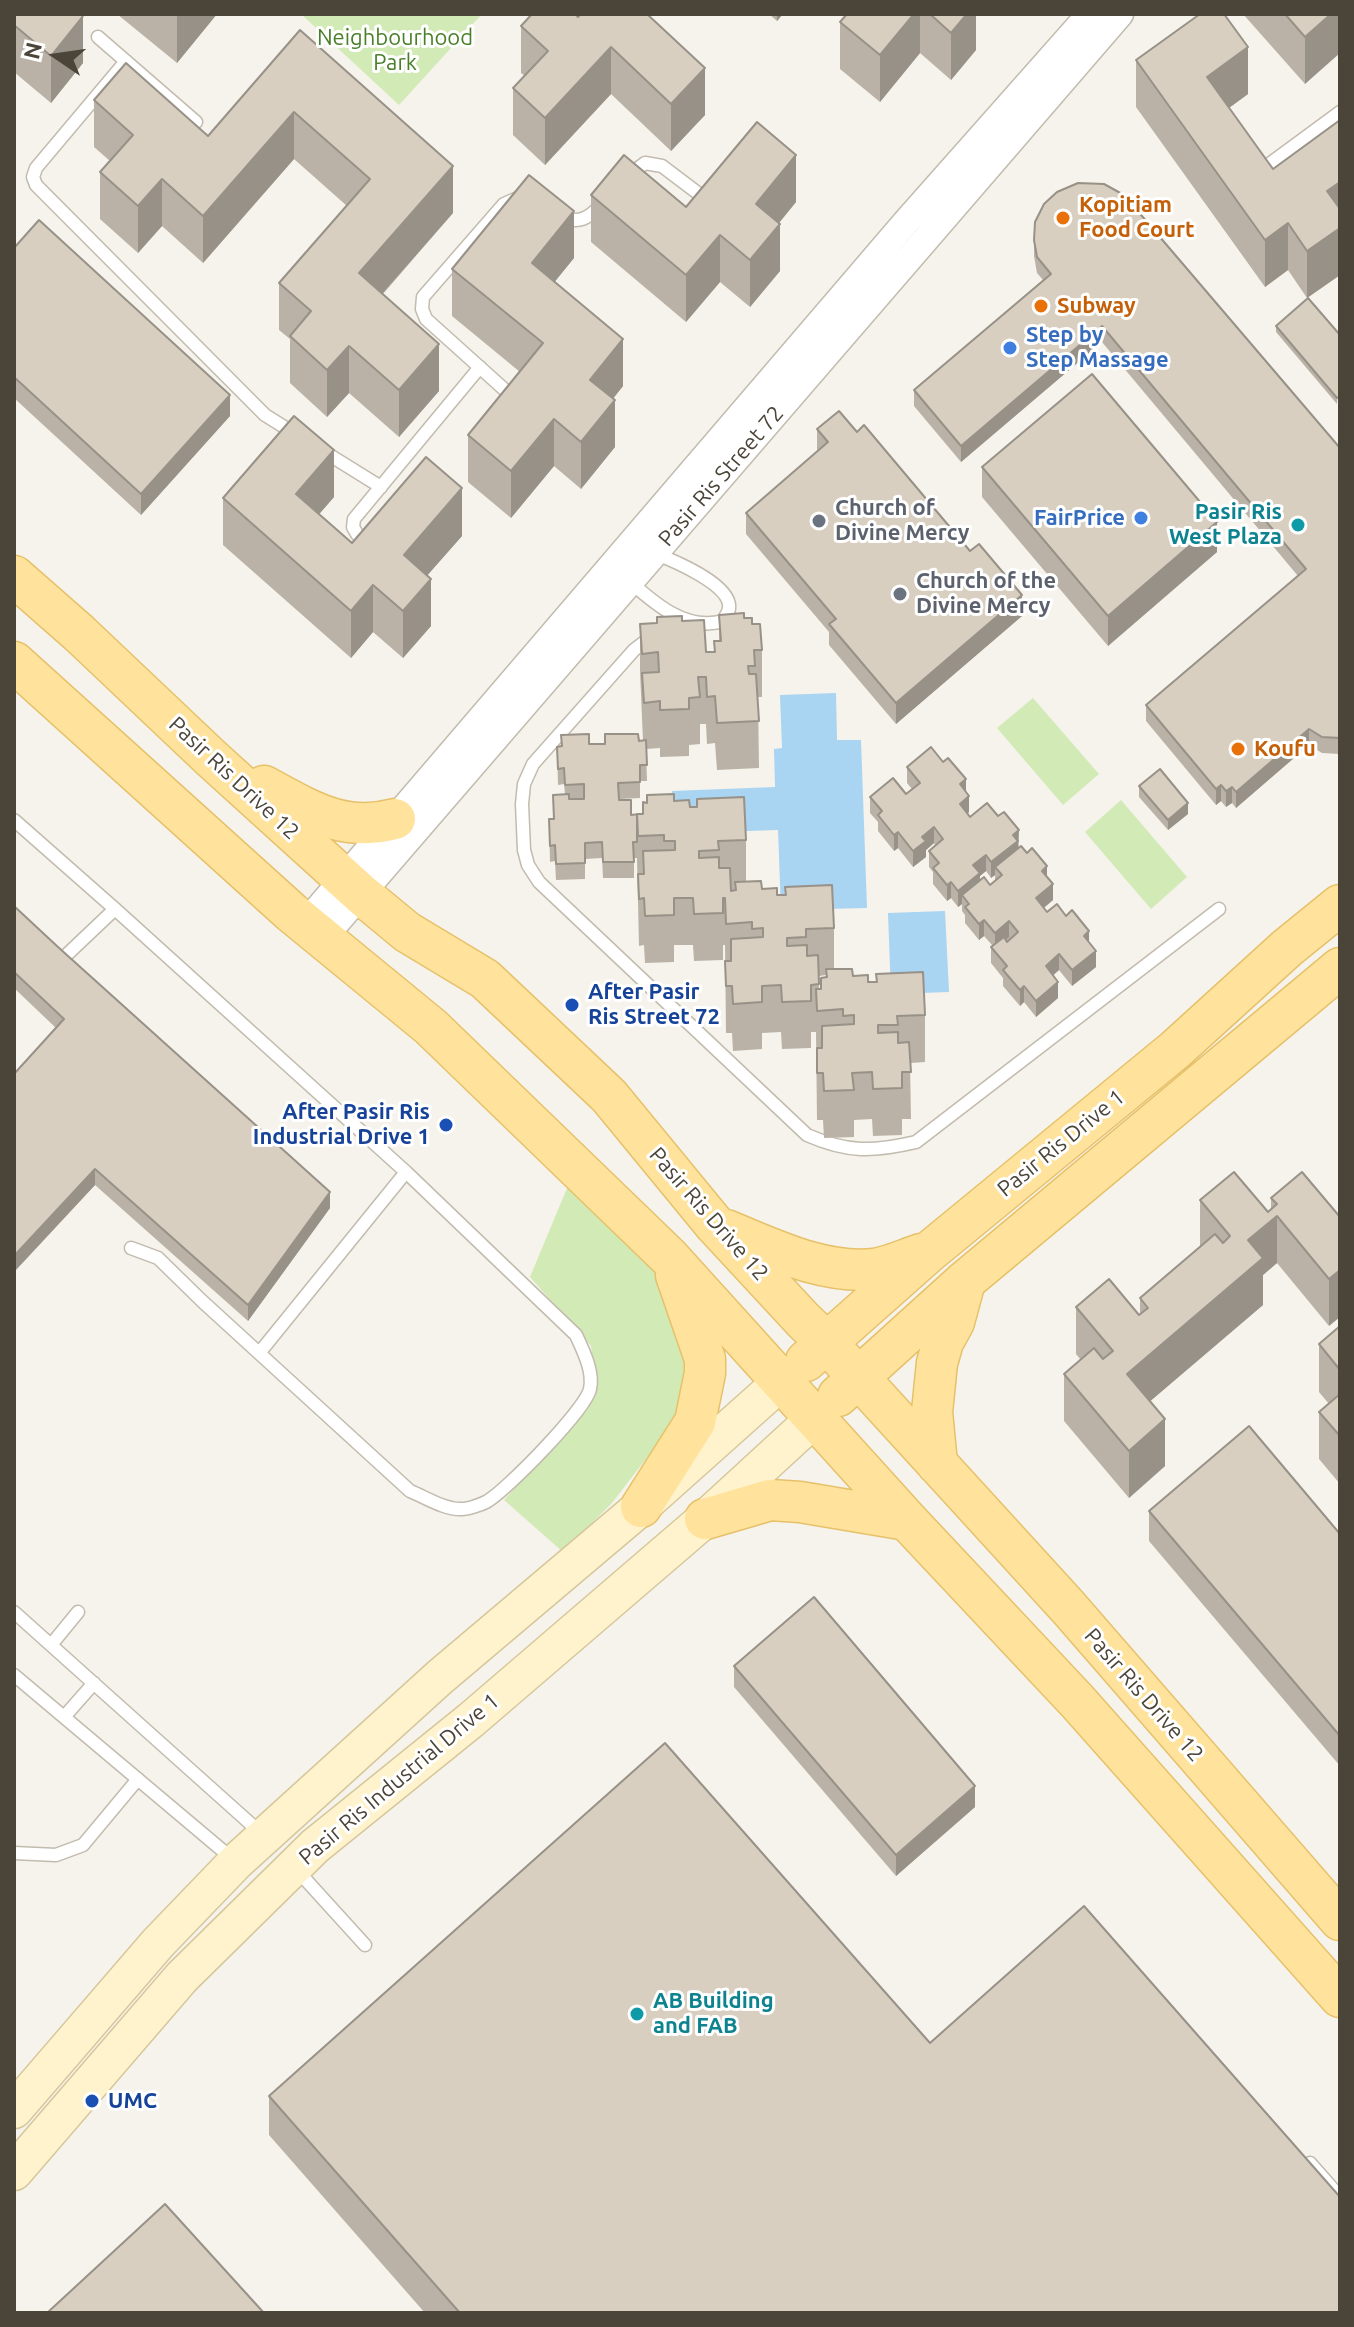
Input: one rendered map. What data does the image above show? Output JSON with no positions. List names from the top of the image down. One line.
{"streets":{"main road":["Pasir Ris Drive 12","Pasir Ris Drive 1","Pasir Ris Industrial Drive 1"],"street":["Pasir Ris Street 72"]},"crossings":[["Pasir Ris Street 72","Pasir Ris Drive 12"],["Pasir Ris Drive 12","Pasir Ris Drive 1"],["Pasir Ris Drive 1","Pasir Ris Industrial Drive 1"]],"parks":["Neighbourhood Park"],"places":["Kopitiam Food Court","Subway","Step by Step Massage","FairPrice","Church of Divine Mercy","Pasir Ris West Plaza","Church of the Divine Mercy","Koufu","After Pasir Ris Street 72","After Pasir Ris Industrial Drive 1","AB Building and FAB","UMC"],"north":"left"}
